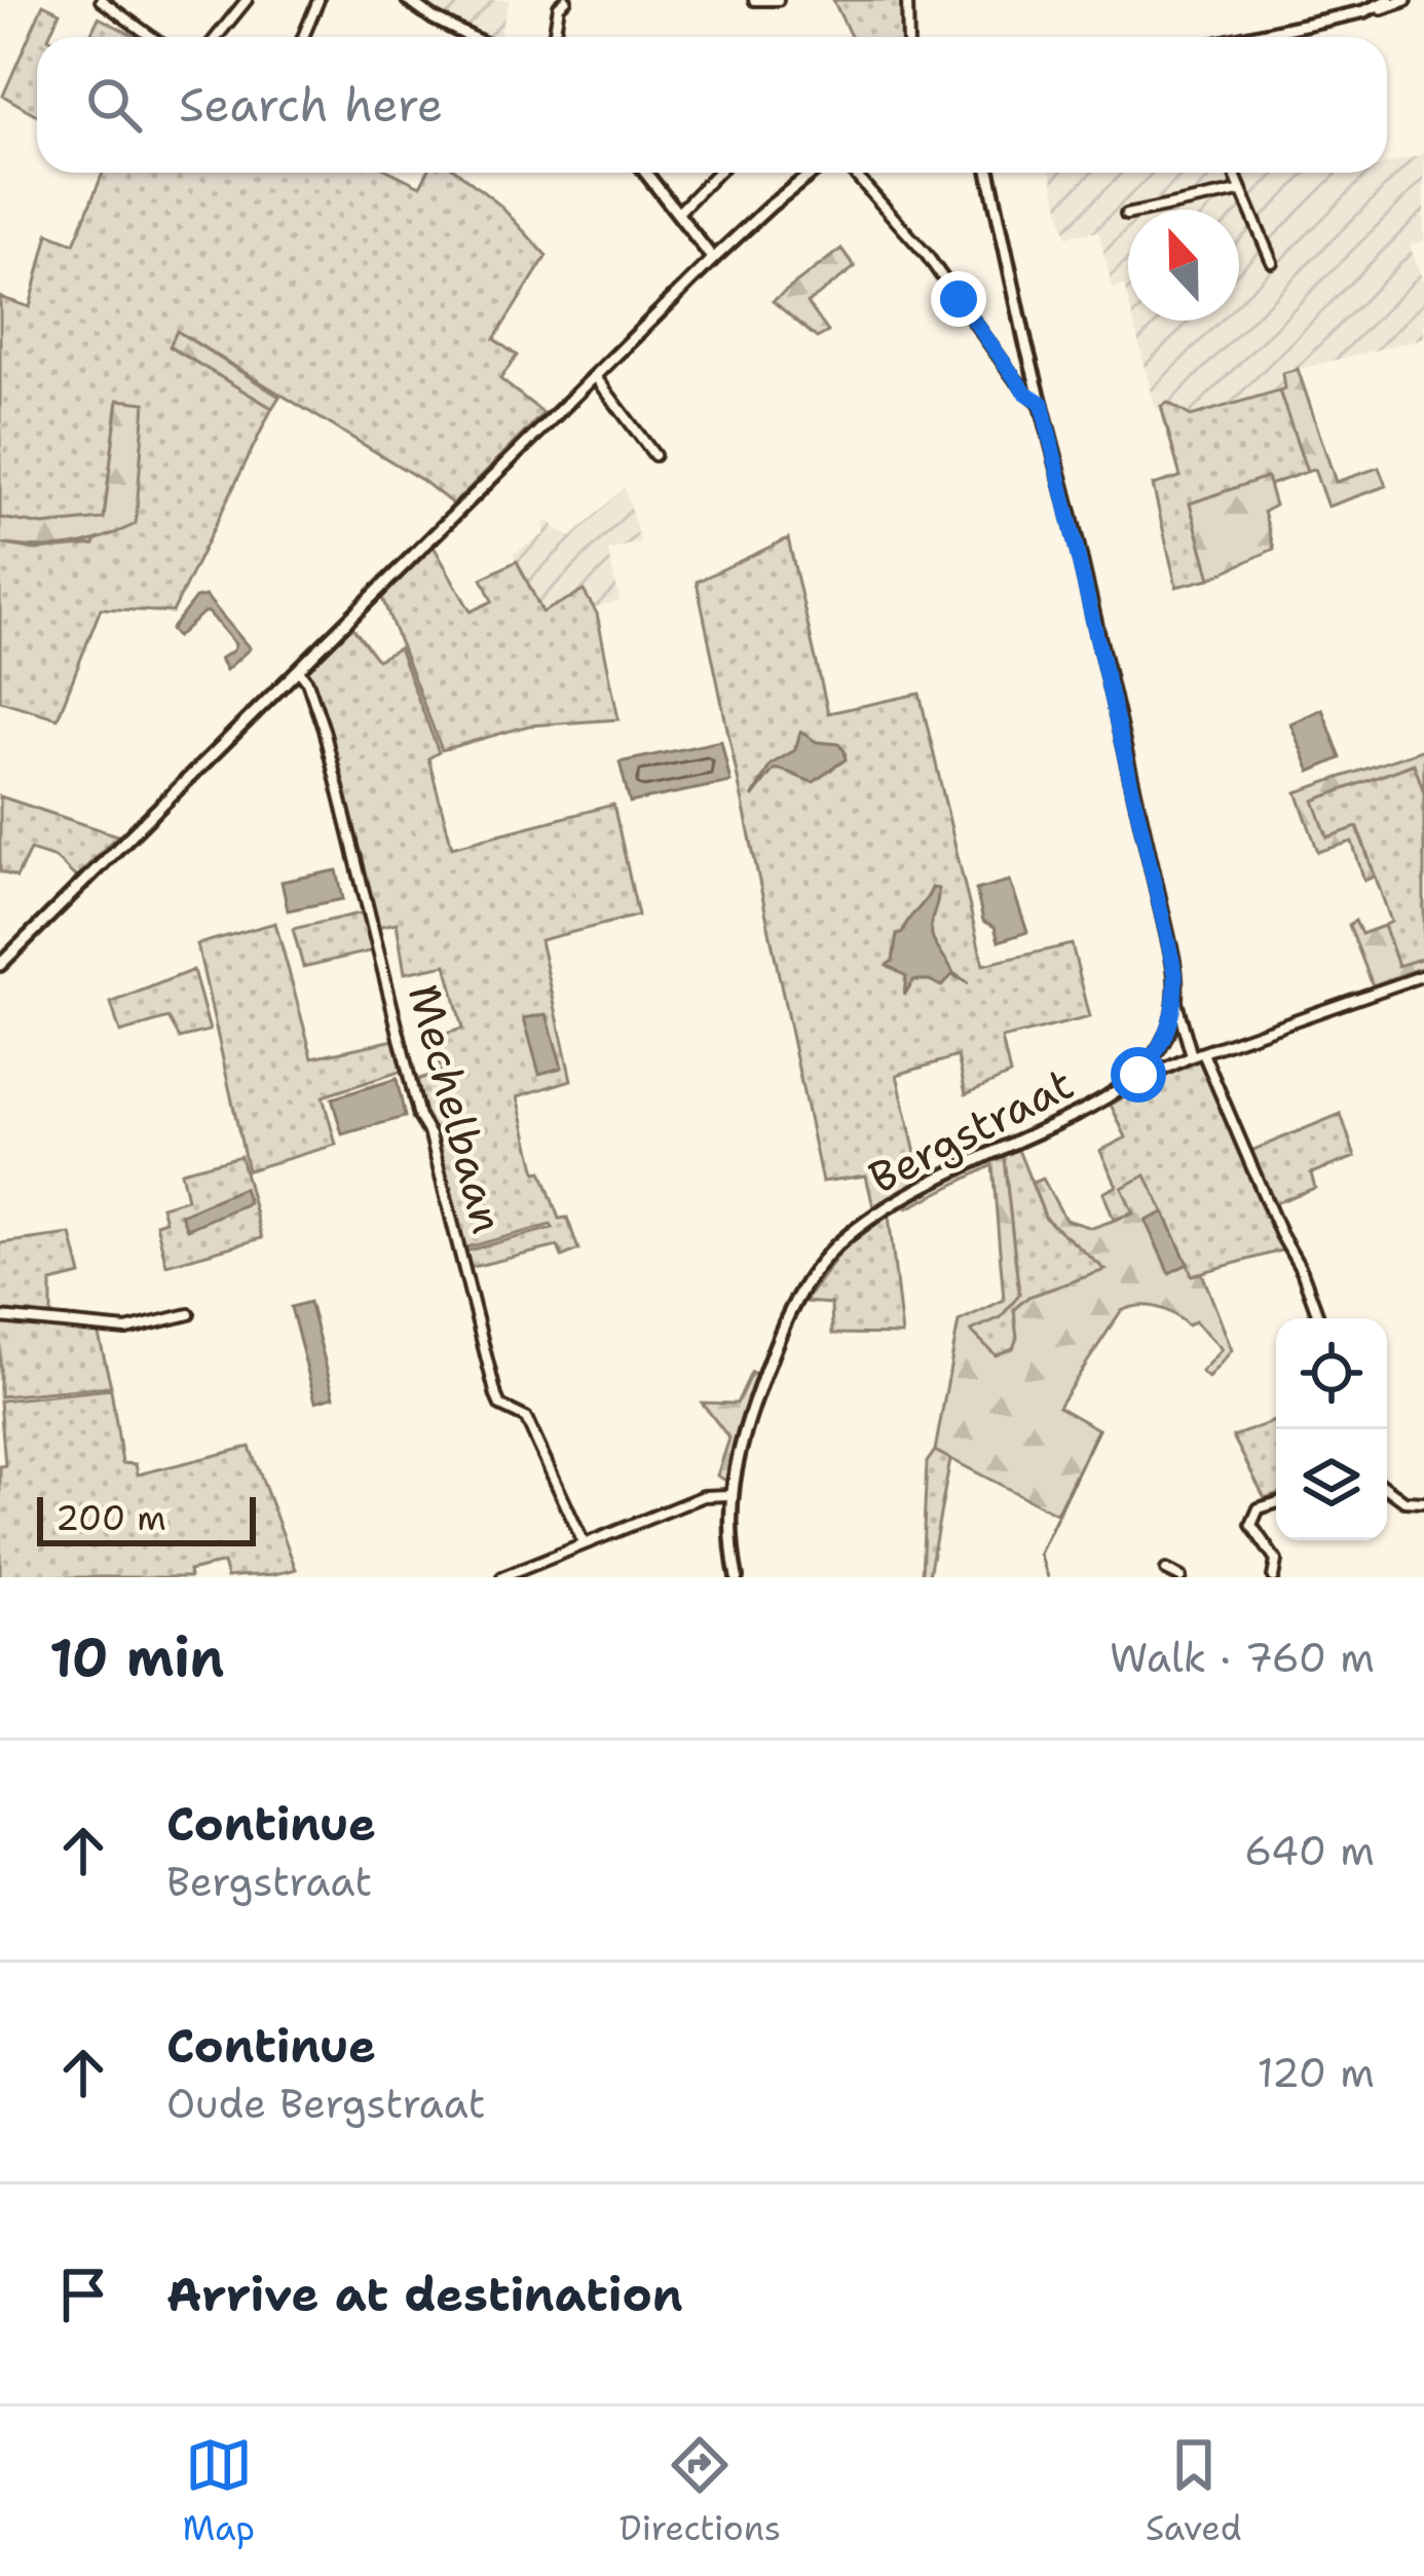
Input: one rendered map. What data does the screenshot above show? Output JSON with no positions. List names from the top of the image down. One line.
{"streets":{"street":["Mechelbaan","Bergstraat"]},"scale_bar":"200 m","north":"top","page":{"search":"Search here","scale":"200 m","heading":["10 min","Walk · 760 m"],"list":[["Continue","Bergstraat","640 m"],["Continue","Oude Bergstraat","120 m"],"Arrive at destination"],"nav":["Map","Directions","Saved"]}}
